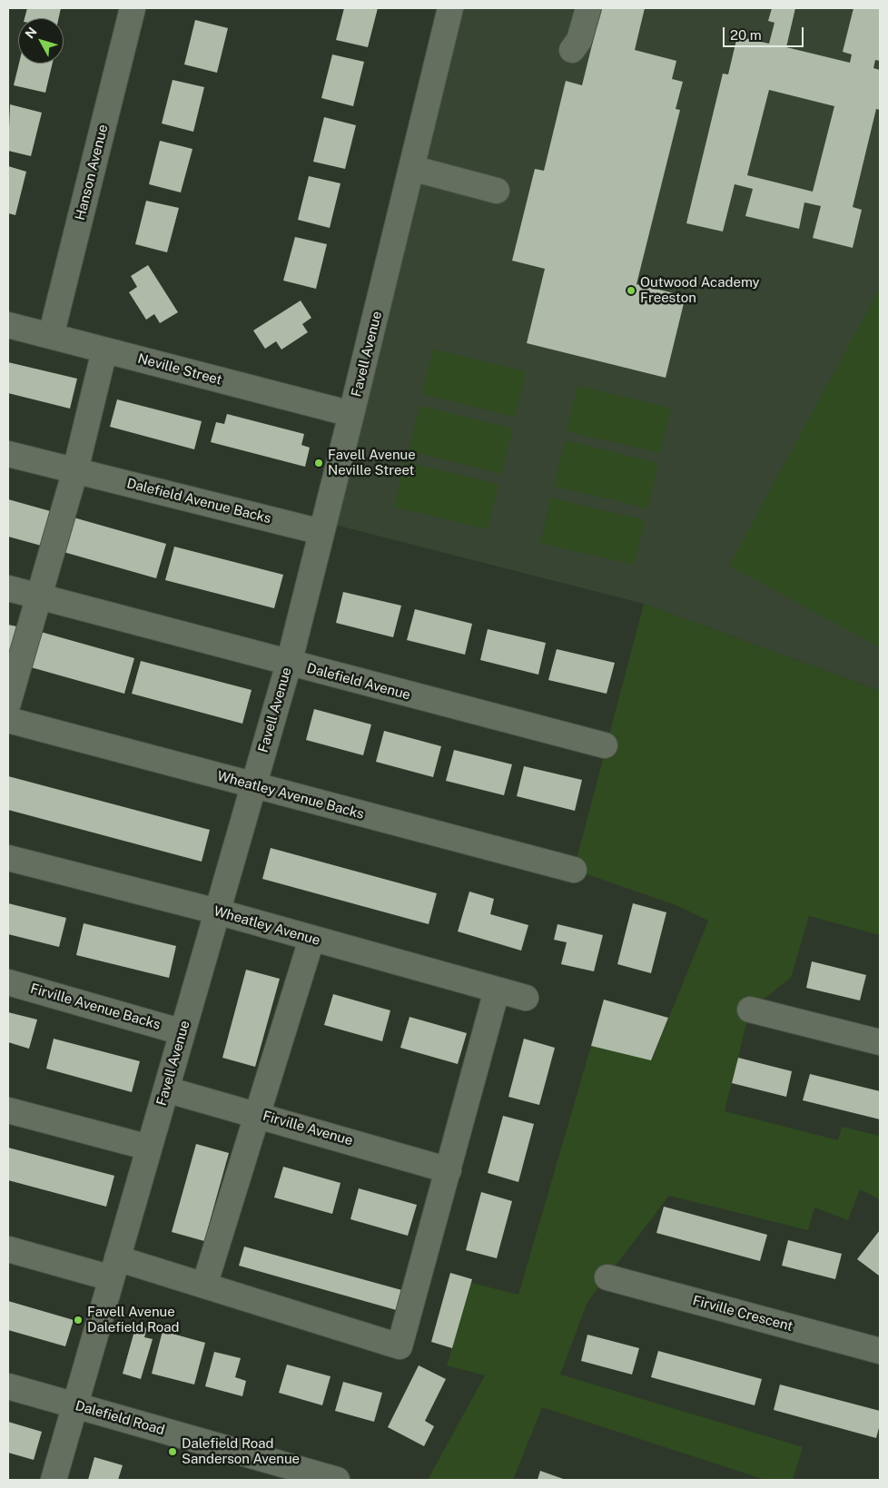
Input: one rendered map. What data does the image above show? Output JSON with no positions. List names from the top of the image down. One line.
{"streets":{"street":["Hanson Avenue","Favell Avenue","Neville Street","Dalefield Avenue Backs","Dalefield Avenue","Wheatley Avenue Backs","Wheatley Avenue","Firville Avenue Backs","Firville Avenue","Firville Crescent","Dalefield Road"]},"crossings":[["Hanson Avenue","Neville Street"],["Favell Avenue","Neville Street"],["Favell Avenue","Dalefield Avenue Backs"],["Favell Avenue","Dalefield Avenue"],["Favell Avenue","Wheatley Avenue Backs"],["Favell Avenue","Wheatley Avenue"],["Favell Avenue","Firville Avenue Backs"],["Favell Avenue","Firville Avenue"],["Favell Avenue","Dalefield Road"]],"places":["Outwood Academy Freeston","Favell Avenue Neville Street","Favell Avenue Dalefield Road","Dalefield Road Sanderson Avenue"],"scale_bar":"20 m","north":"top left"}
